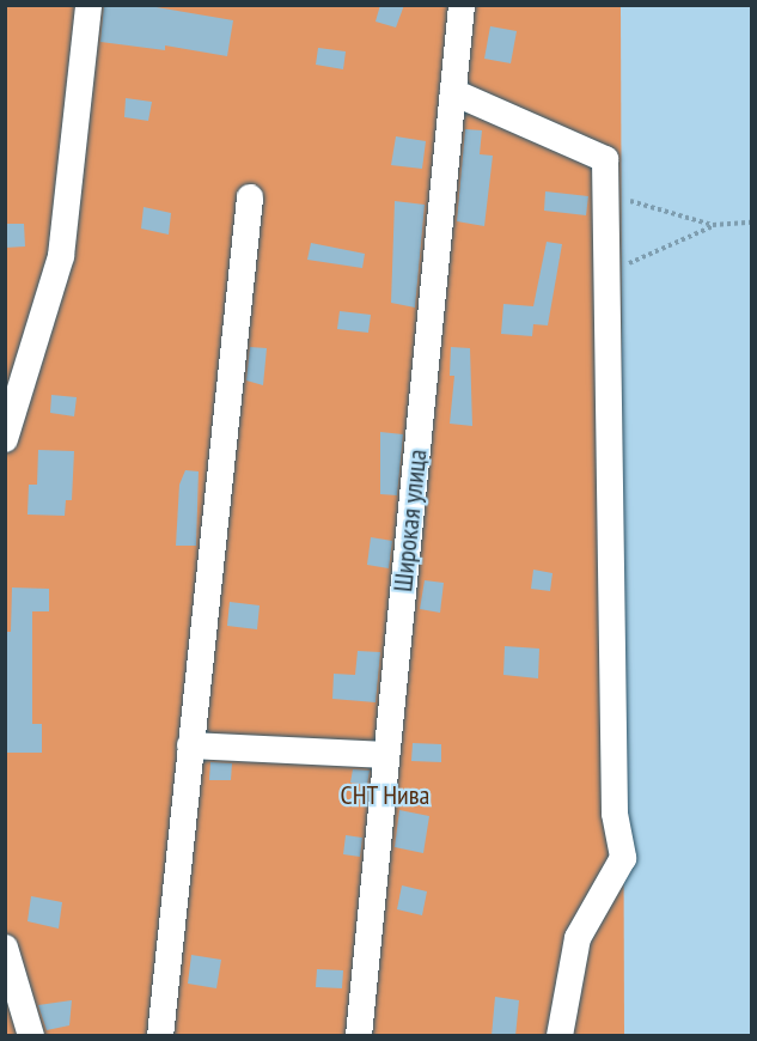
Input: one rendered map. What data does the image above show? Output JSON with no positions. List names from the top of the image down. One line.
{"streets":{"street":["Широкая улица"]},"parks":["СНТ Нива"]}
